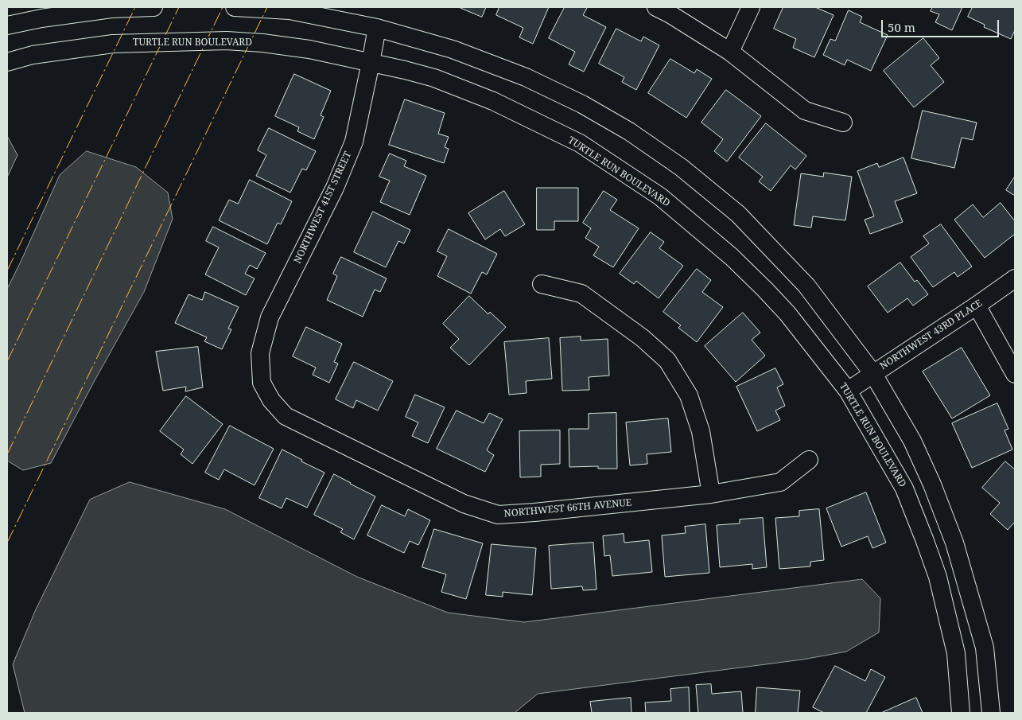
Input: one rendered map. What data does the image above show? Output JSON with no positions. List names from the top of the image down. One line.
{"streets":{"street":["TURTLE RUN BOULEVARD","NORTHWEST 41ST STREET","NORTHWEST 43RD PLACE","NORTHWEST 66TH AVENUE"]},"crossings":[["TURTLE RUN BOULEVARD","NORTHWEST 41ST STREET"],["TURTLE RUN BOULEVARD","NORTHWEST 43RD PLACE"],["NORTHWEST 41ST STREET","NORTHWEST 66TH AVENUE"]],"scale_bar":"50 m"}
